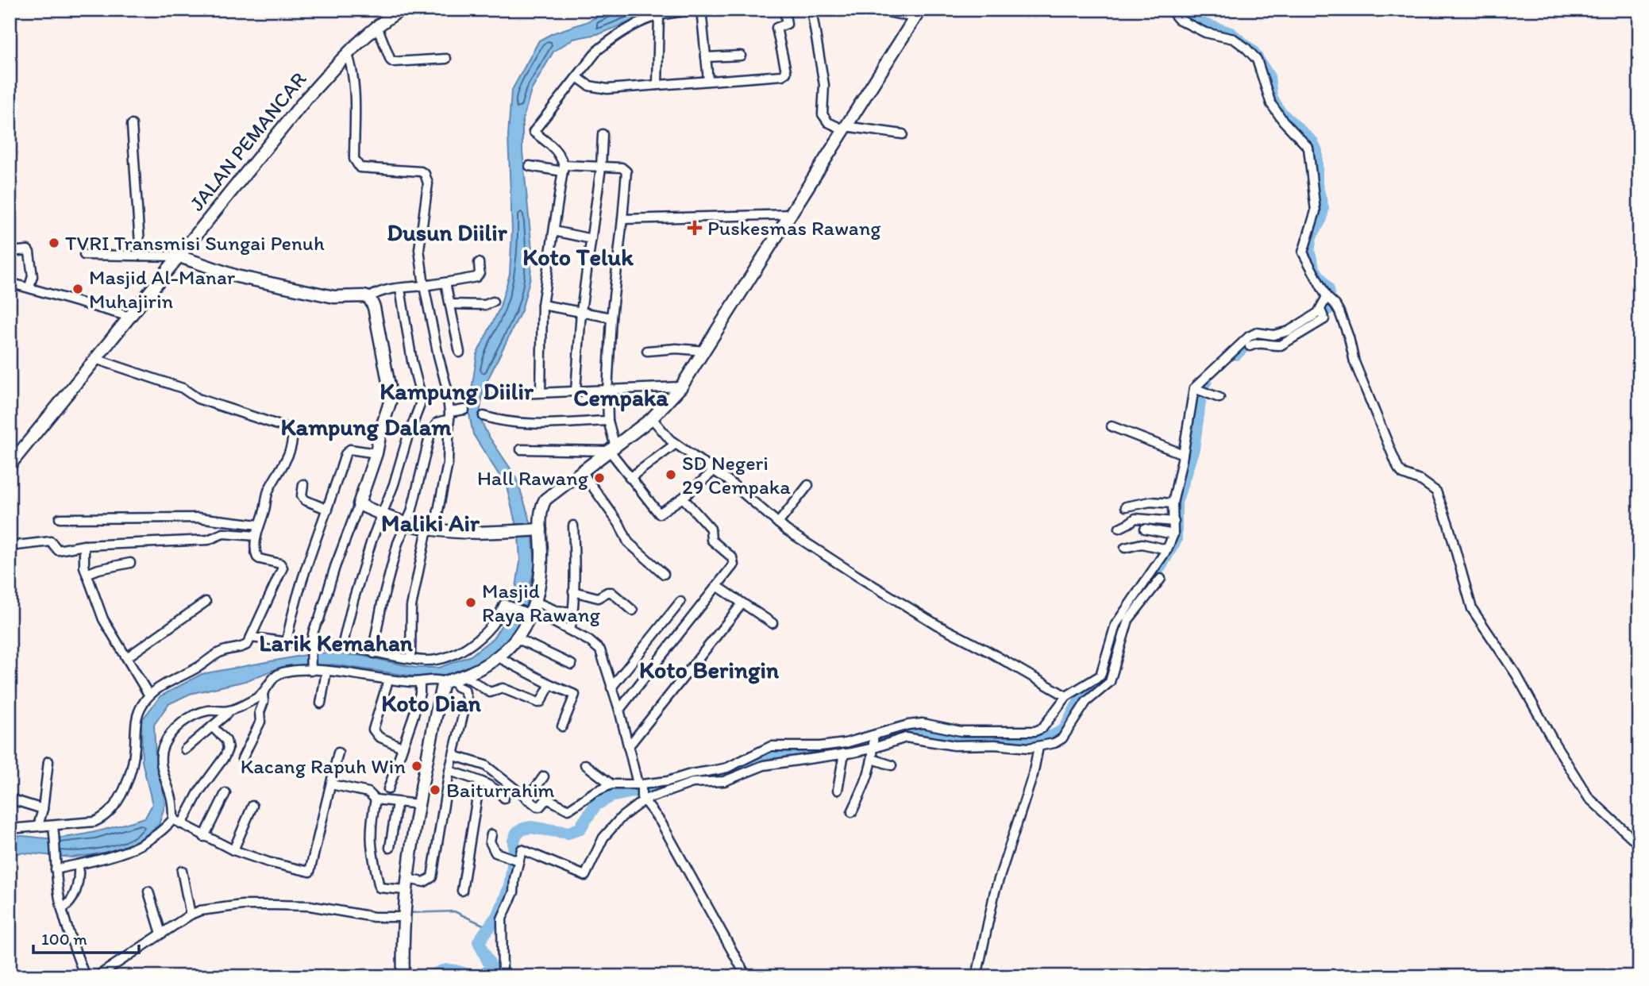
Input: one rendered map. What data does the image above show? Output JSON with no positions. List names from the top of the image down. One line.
{"streets":{"main road":["JALAN PEMANCAR"]},"districts":["Dusun Diilir","Koto Teluk","Kampung Diilir","Cempaka","Kampung Dalam","Maliki Air","Larik Kemahan","Koto Beringin","Koto Dian"],"places":{"health":["Puskesmas Rawang"],"other":["TVRI Transmisi Sungai Penuh","Masjid Al-Manar Muhajirin","SD Negeri 29 Cempaka","Hall Rawang","Masjid Raya Rawang","Kacang Rapuh Win","Baiturrahim"]},"scale_bar":"100 m"}
